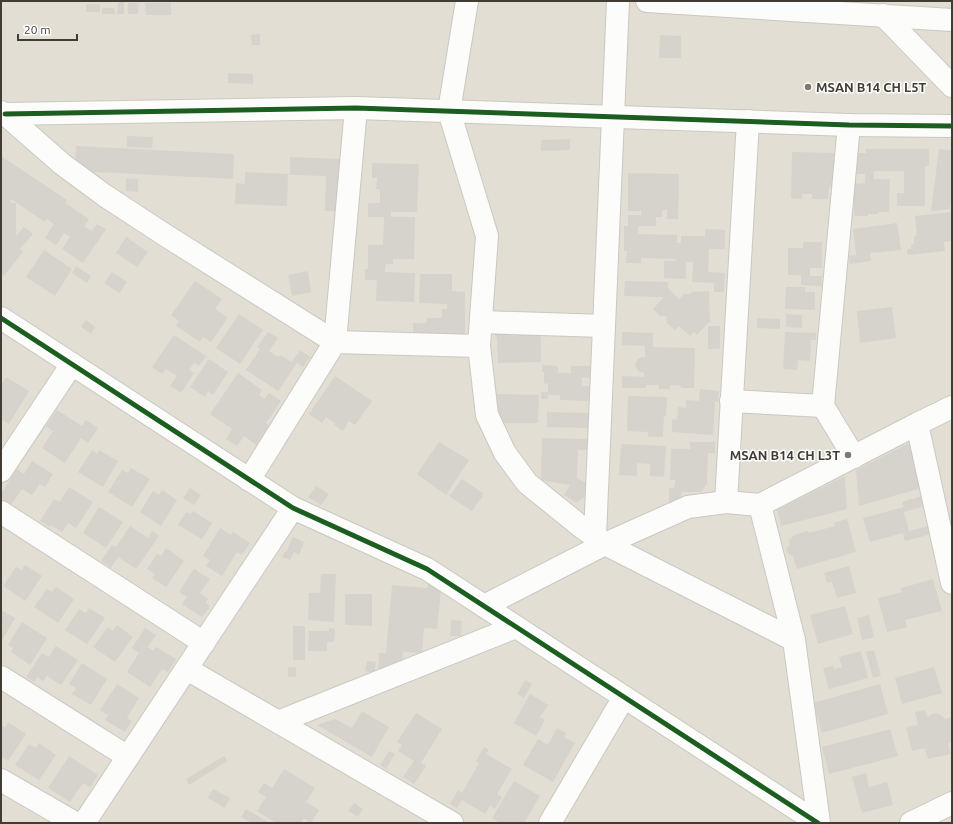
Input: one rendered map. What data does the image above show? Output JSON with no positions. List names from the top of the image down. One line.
{"places":["MSAN B14 CH L5T","MSAN B14 CH L3T"],"scale_bar":"20 m"}
